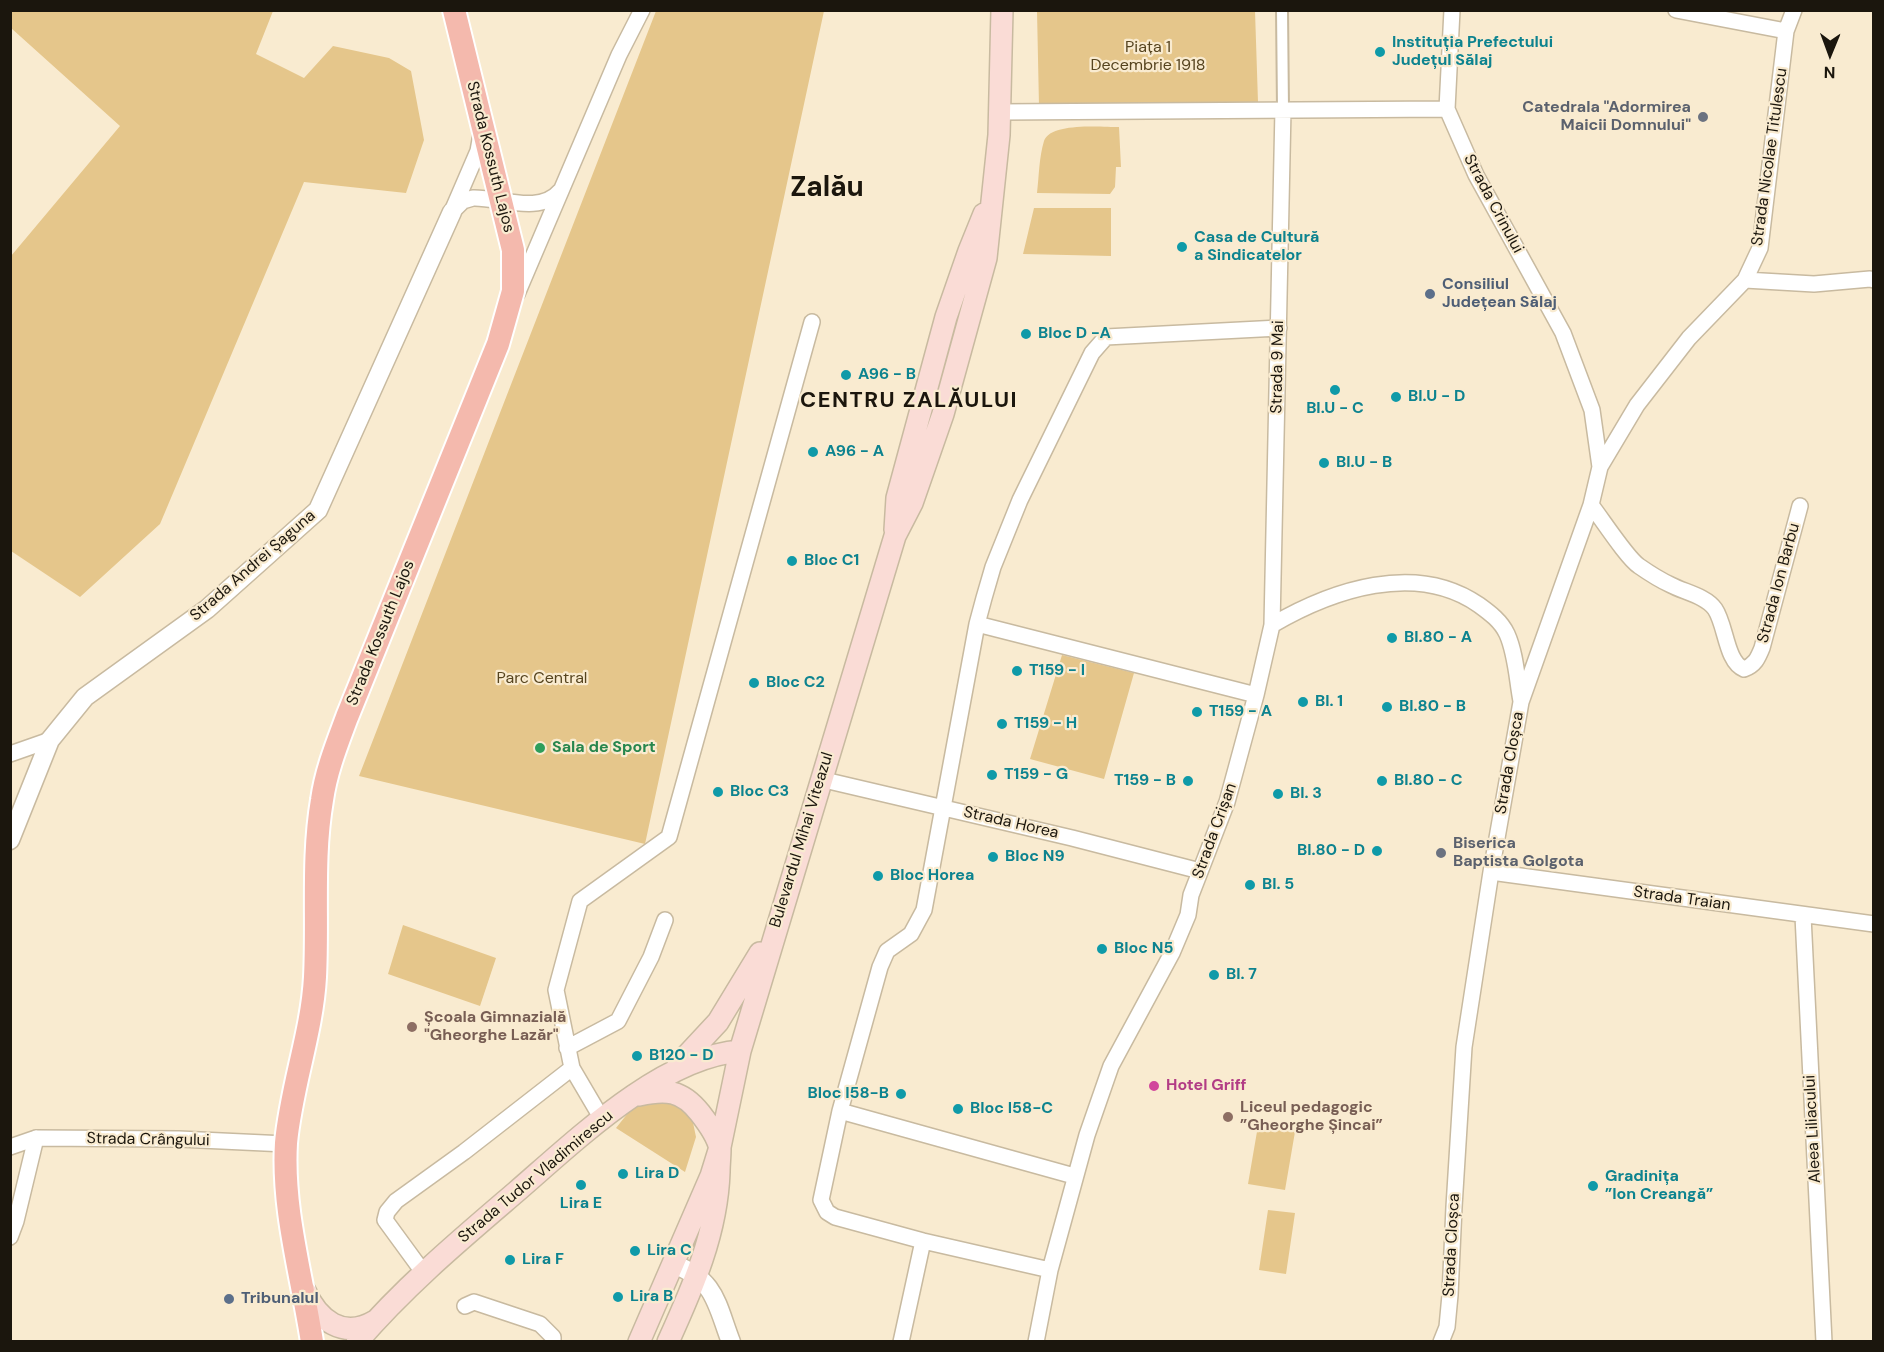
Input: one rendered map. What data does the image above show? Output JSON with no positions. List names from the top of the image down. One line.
{"streets":{"main road":["Strada Kossuth Lajos","Bulevardul Mihai Viteazul","Strada Tudor Vladimirescu"],"street":["Strada Nicolae Titulescu","Strada Crinului","Strada 9 Mai","Strada Andrei Șaguna","Strada Ion Barbu","Strada Cloșca","Strada Horea","Strada Crișan","Strada Traian","Aleea Liliacului","Strada Crângului"]},"crossings":[["Strada Kossuth Lajos","Strada Andrei Șaguna"],["Strada Kossuth Lajos","Strada Crângului"],["Strada Kossuth Lajos","Strada Tudor Vladimirescu"],["Strada Nicolae Titulescu","Strada Cloșca"],["Strada Crinului","Strada Cloșca"],["Strada 9 Mai","Strada Crișan"],["Strada Ion Barbu","Strada Cloșca"],["Strada Cloșca","Strada Traian"],["Strada Horea","Strada Crișan"],["Strada Horea","Bulevardul Mihai Viteazul"],["Bulevardul Mihai Viteazul","Strada Tudor Vladimirescu"],["Strada Traian","Aleea Liliacului"]],"districts":["Zalău","CENTRU ZALĂULUI"],"parks":["Piața 1 Decembrie 1918","Parc Central"],"places":["Instituția Prefectului Județul Sălaj","Catedrala \"Adormirea Maicii Domnului\"","Casa de Cultură a Sindicatelor","Consiliul Județean Sălaj","Bloc D -A","A96 - B","Bl.U - C","Bl.U - D","A96 - A","Bl.U - B","Bloc C1","Bl.80 - A","T159 - I","Bloc C2","Bl. 1","Bl.80 - B","T159 - A","T159 - H","Sala de Sport","T159 - G","T159 - B","Bl.80 - C","Bloc C3","Bl. 3","Bl.80 - D","Biserica Baptista Golgota","Bloc N9","Bloc Horea","Bl. 5","Bloc N5","Bl. 7","Școala Gimnazială \"Gheorghe Lazăr\"","B120 - D","Hotel Griff","Bloc I58-B","Bloc I58-C","Liceul pedagogic ”Gheorghe Șincai”","Lira D","Lira E","Gradinița ”Ion Creangă”","Lira C","Lira F","Lira B","Tribunalul"],"north":"bottom"}
